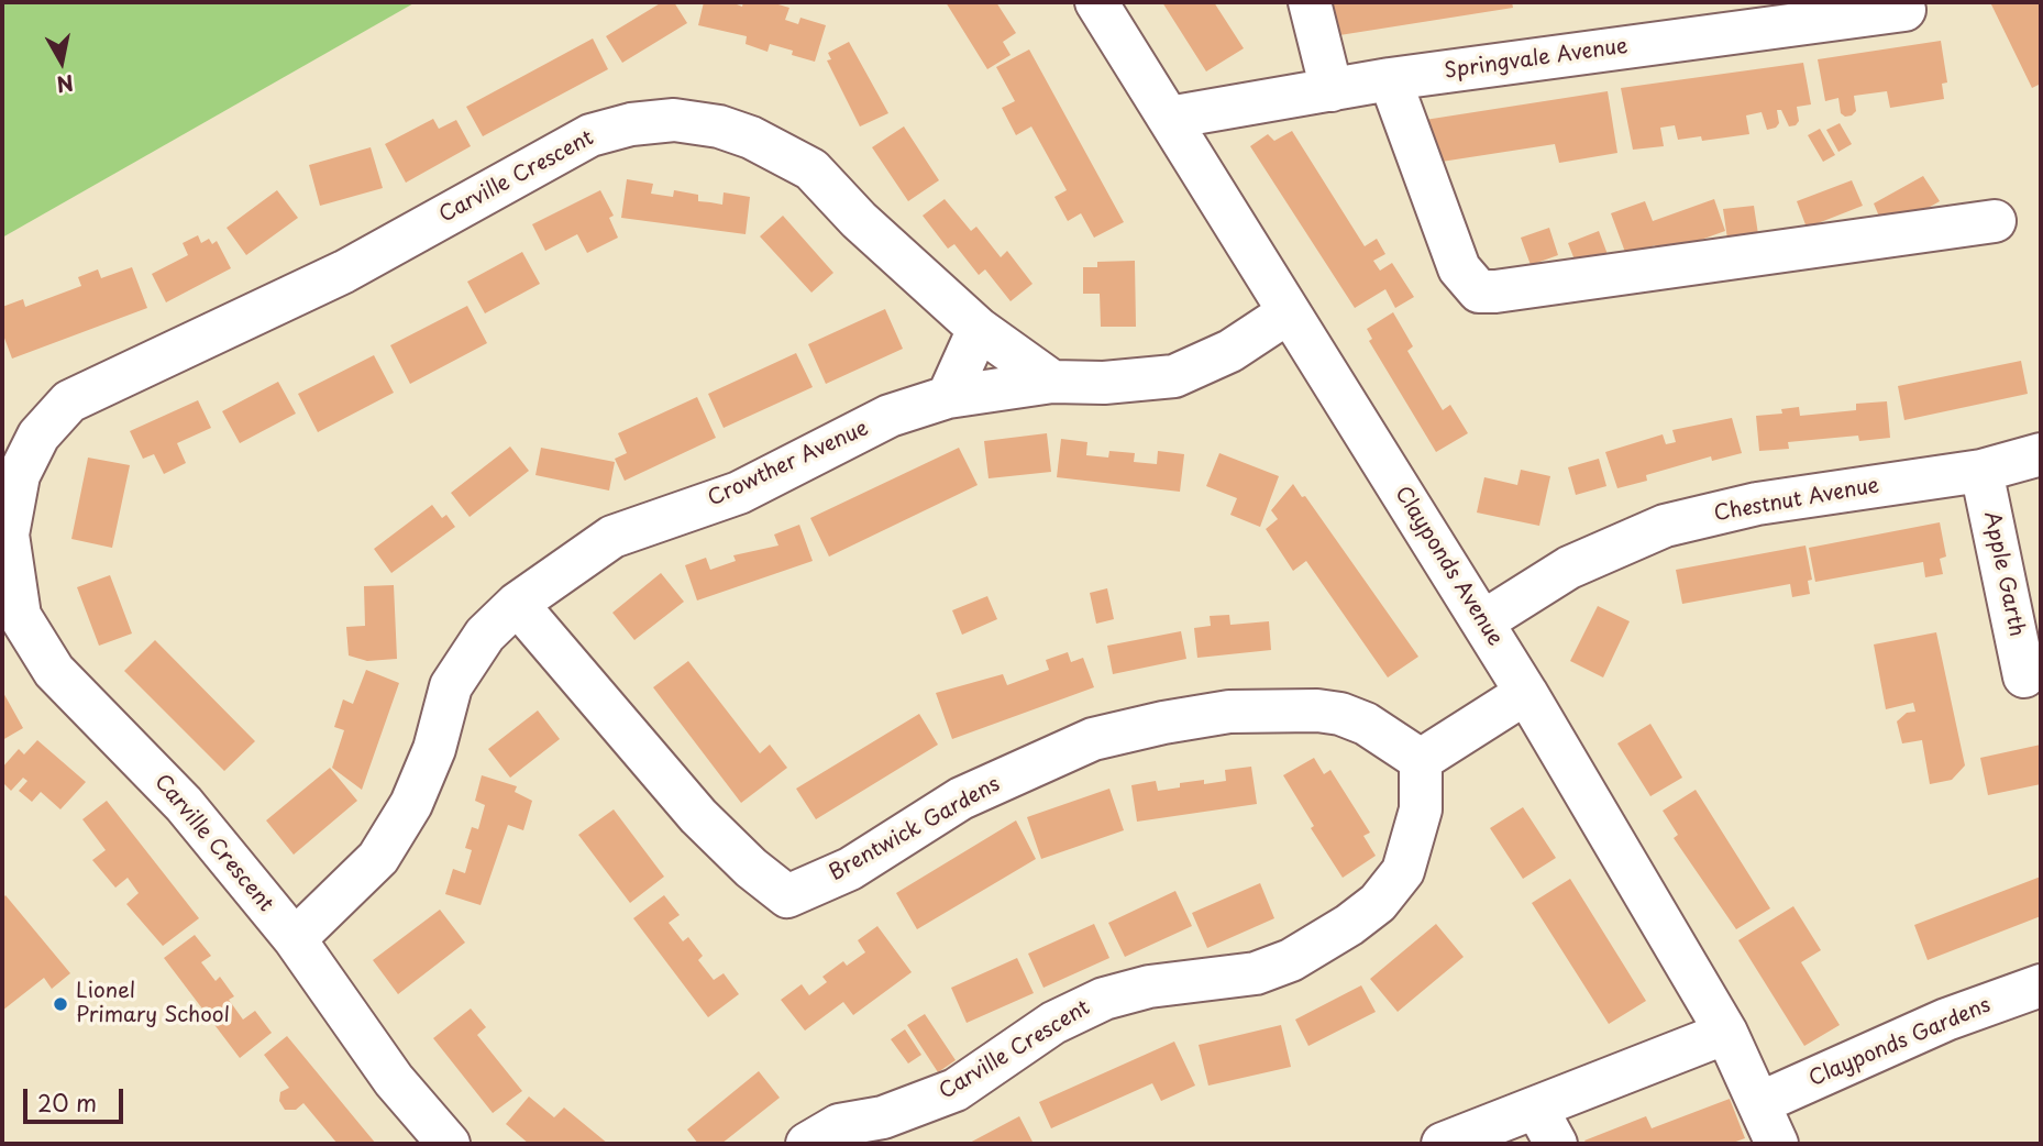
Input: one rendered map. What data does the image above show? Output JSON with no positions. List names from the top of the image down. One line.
{"streets":{"street":["Springvale Avenue","Carville Crescent","Crowther Avenue","Chestnut Avenue","Clayponds Avenue","Apple Garth","Brentwick Gardens","Clayponds Gardens"]},"crossings":[["Springvale Avenue","Clayponds Avenue"],["Carville Crescent","Crowther Avenue"],["Carville Crescent","Brentwick Gardens"],["Crowther Avenue","Clayponds Avenue"],["Crowther Avenue","Brentwick Gardens"],["Chestnut Avenue","Clayponds Avenue"],["Chestnut Avenue","Apple Garth"],["Clayponds Avenue","Clayponds Gardens"]],"places":["Lionel Primary School"],"scale_bar":"20 m","north":"bottom"}
